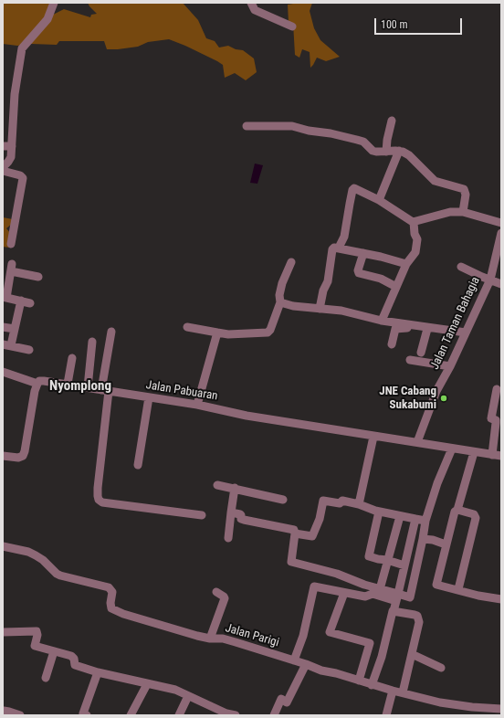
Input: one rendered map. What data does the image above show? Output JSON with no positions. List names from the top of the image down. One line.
{"streets":{"street":["Jalan Taman Bahagia","Jalan Pabuaran","Jalan Parigi"]},"crossings":[["Jalan Taman Bahagia","Jalan Pabuaran"]],"districts":["Nyomplong"],"places":["JNE Cabang Sukabumi"],"scale_bar":"100 m"}
